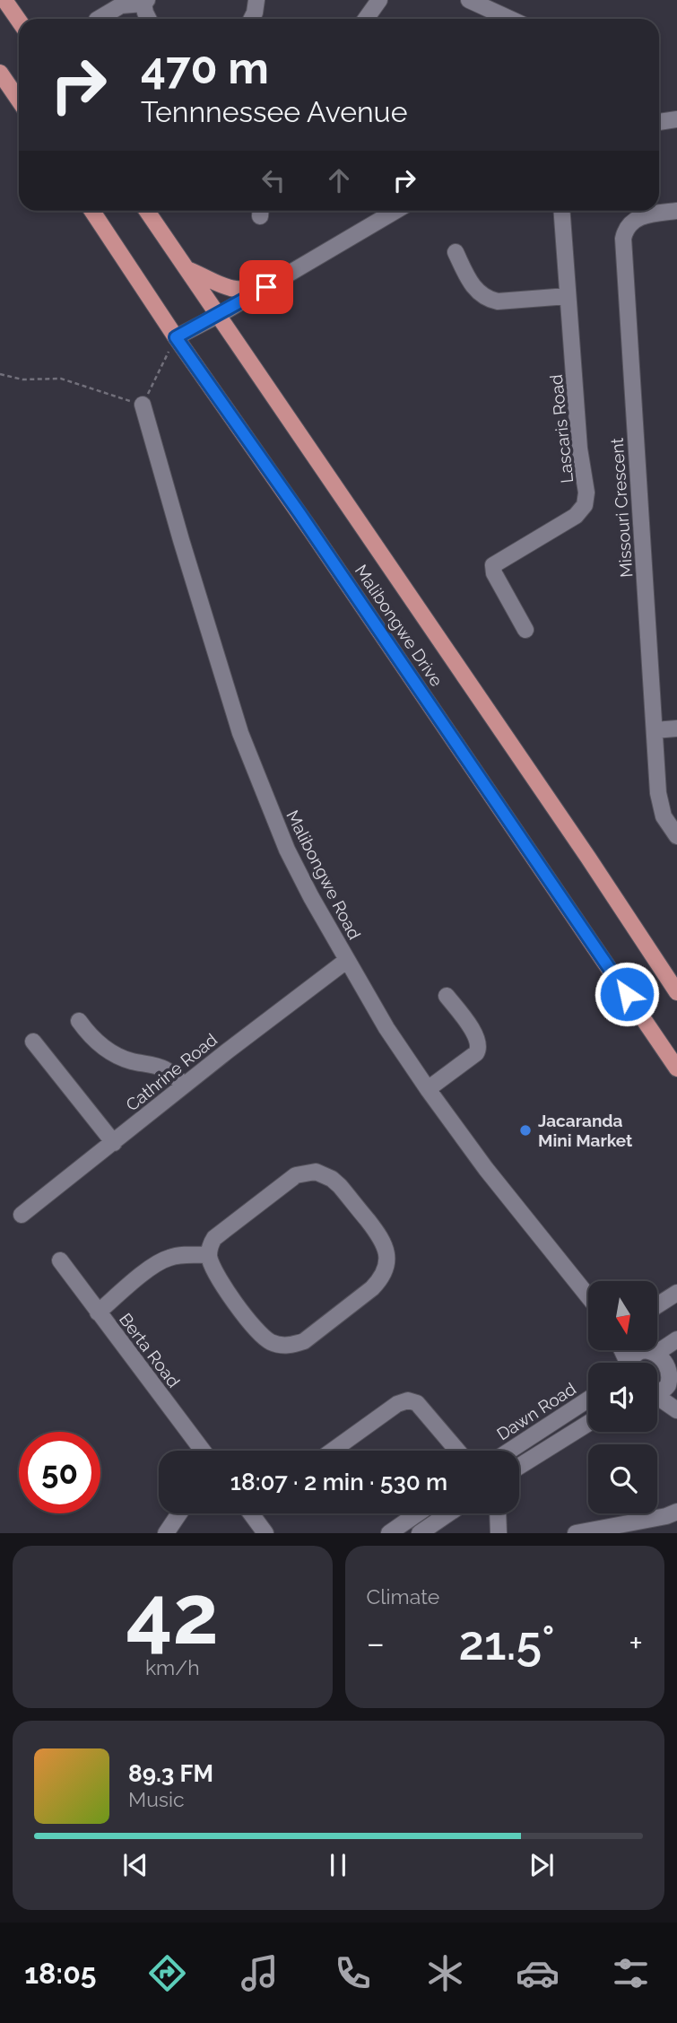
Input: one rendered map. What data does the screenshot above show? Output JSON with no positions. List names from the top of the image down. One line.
{"streets":{"main road":["Malibongwe Drive"],"street":["Lascaris Road","Missouri Crescent","Malibongwe Road","Cathrine Road","Berta Road","Dawn Road"]},"crossings":[["Malibongwe Road","Cathrine Road"]],"places":["Jacaranda Mini Market"],"north":"bottom","page":{"turn":["470 m","Tennnessee Avenue"],"limit":"50","trip":"18:07 · 2 min · 530 m","tile":[["42","km/h"],"Climate"],"heat":["−","21.5°","+"],"song":["89.3 FM","Music"],"tabs":"18:05"}}
